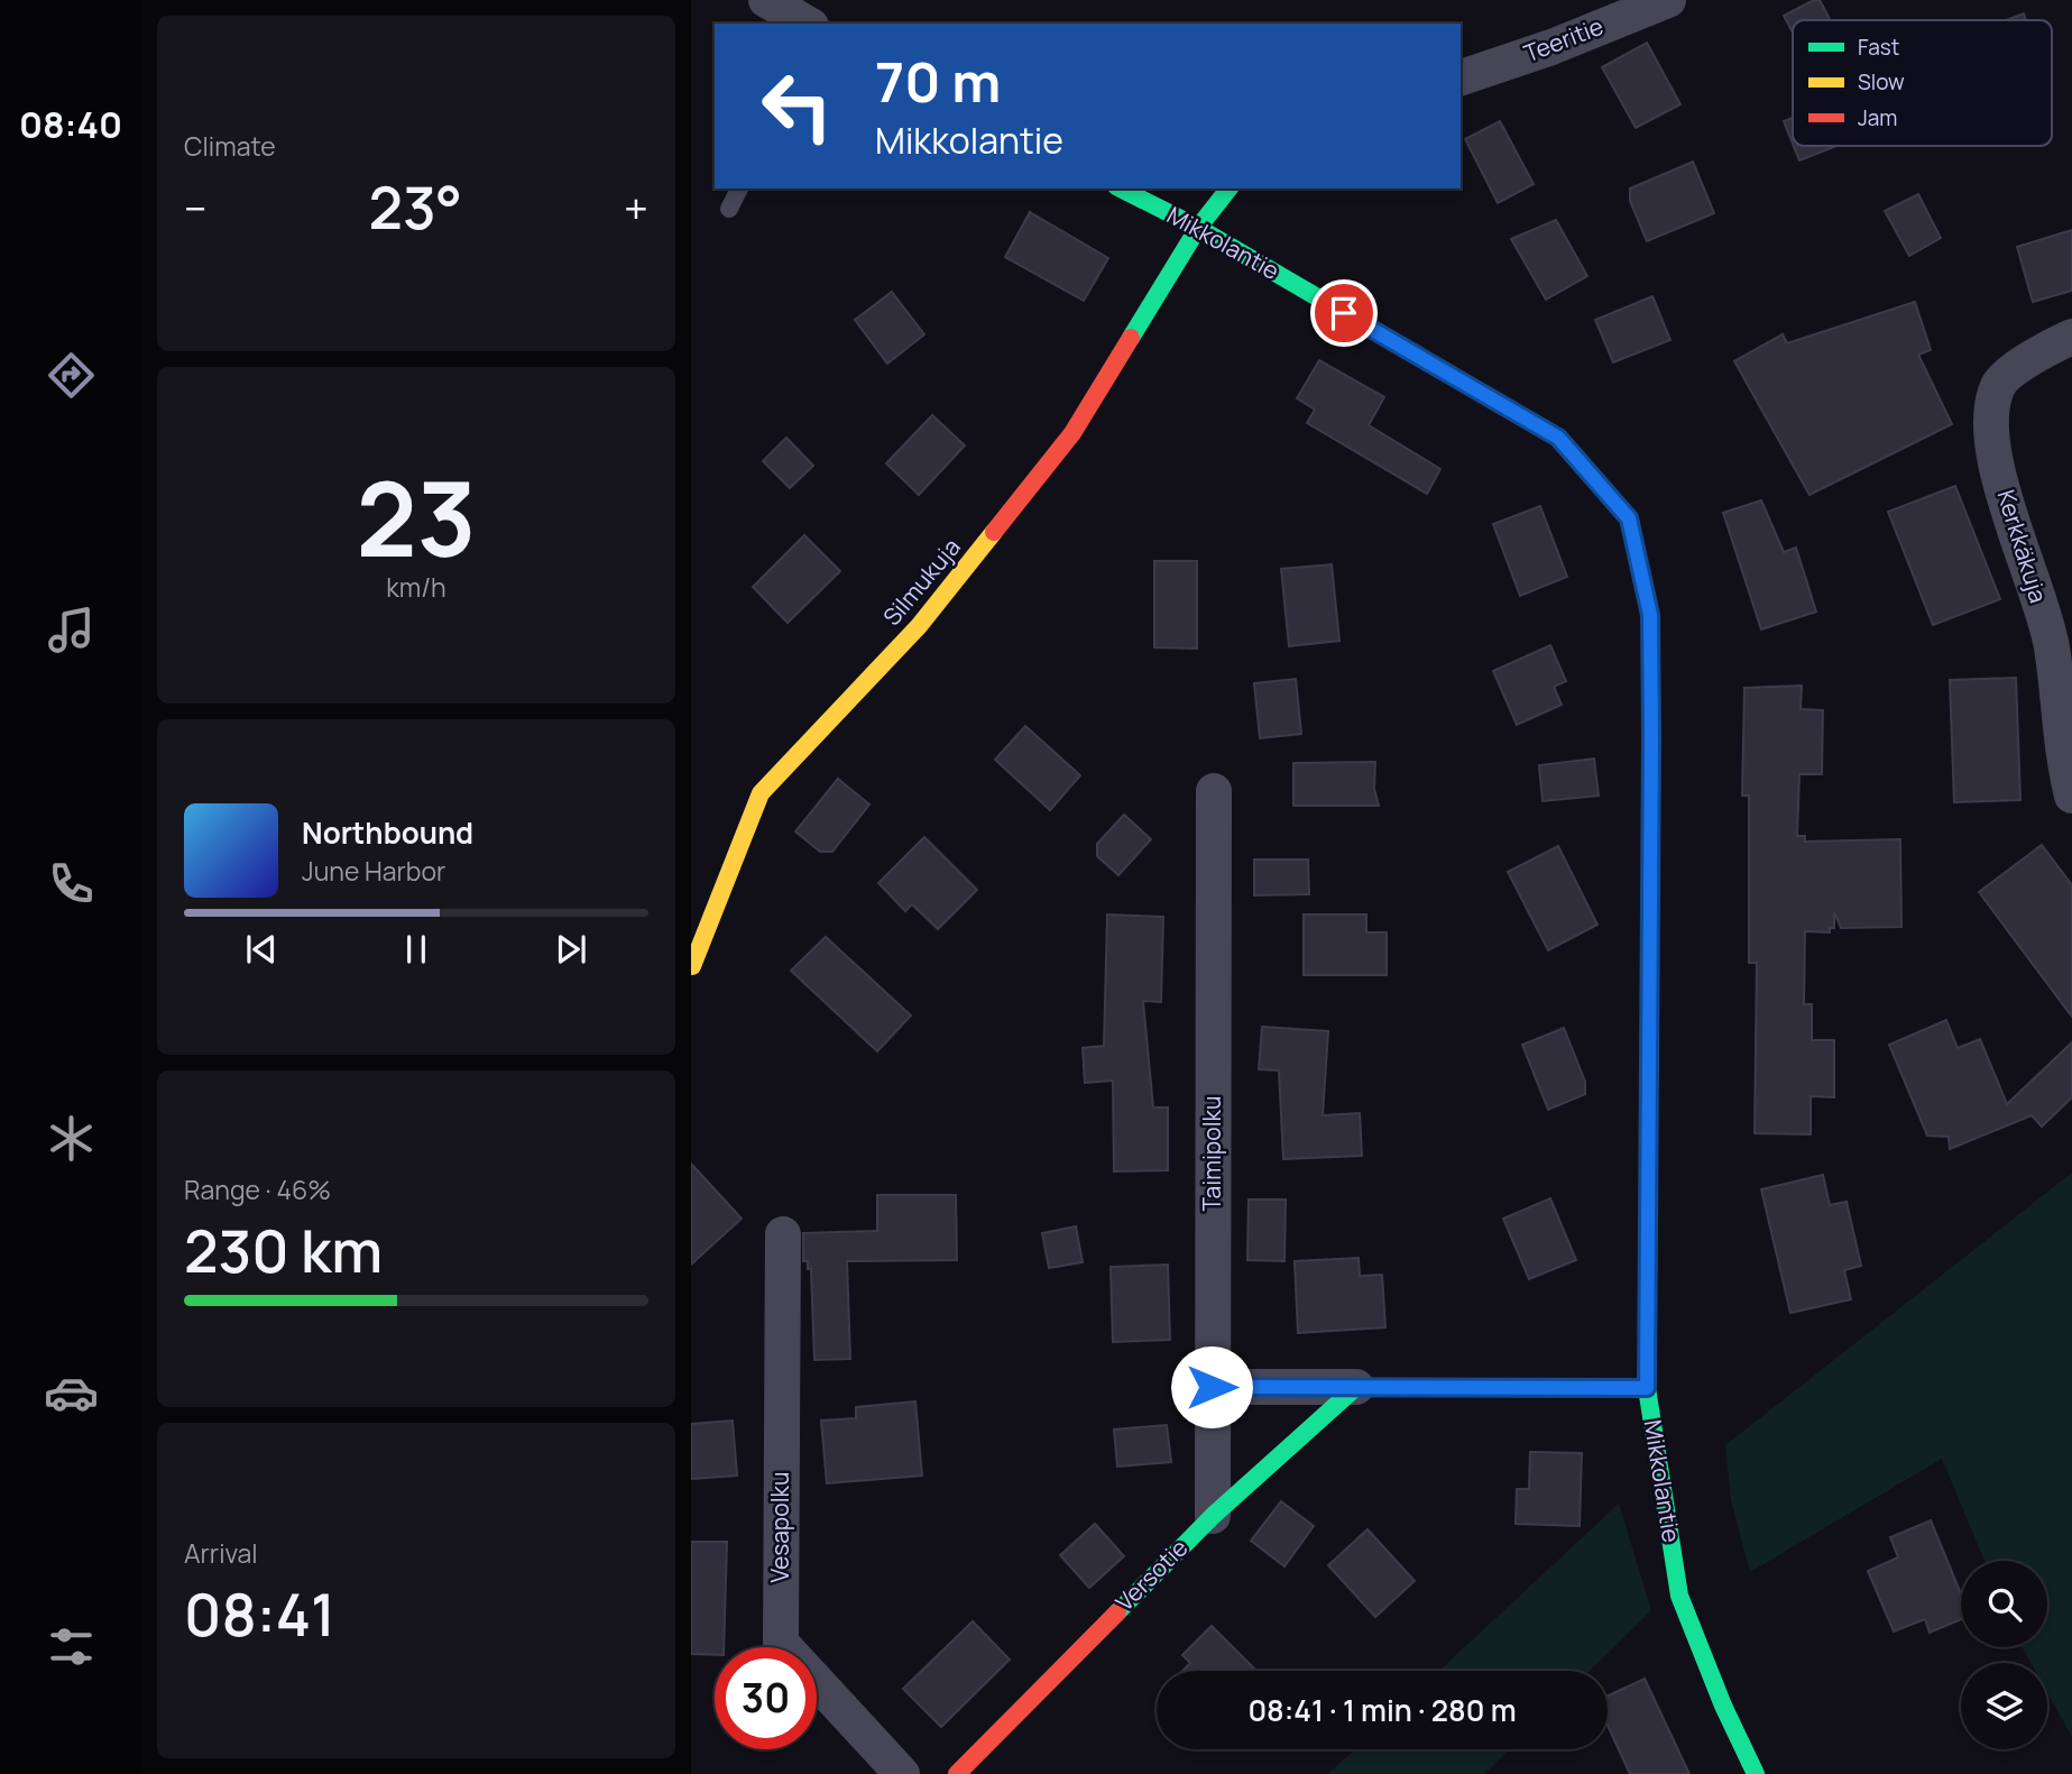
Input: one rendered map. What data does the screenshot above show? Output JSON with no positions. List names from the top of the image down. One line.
{"streets":{"street":["Teeritie","Mikkolantie","Kerkkäkuja","Silmukuja","Taimipolku","Vesapolku","Versotie"]},"crossings":[["Mikkolantie","Silmukuja"],["Taimipolku","Versotie"]],"legend":["Fast","Slow","Jam"],"page":{"tabs":"08:40","tile":["Climate",["23","km/h"],["Range · 46%","230 km"],["Arrival","08:41"]],"turn":["70 m","Mikkolantie"],"heat":["−","23°","+"],"song":["Northbound","June Harbor"],"limit":"30","trip":"08:41 · 1 min · 280 m"}}
